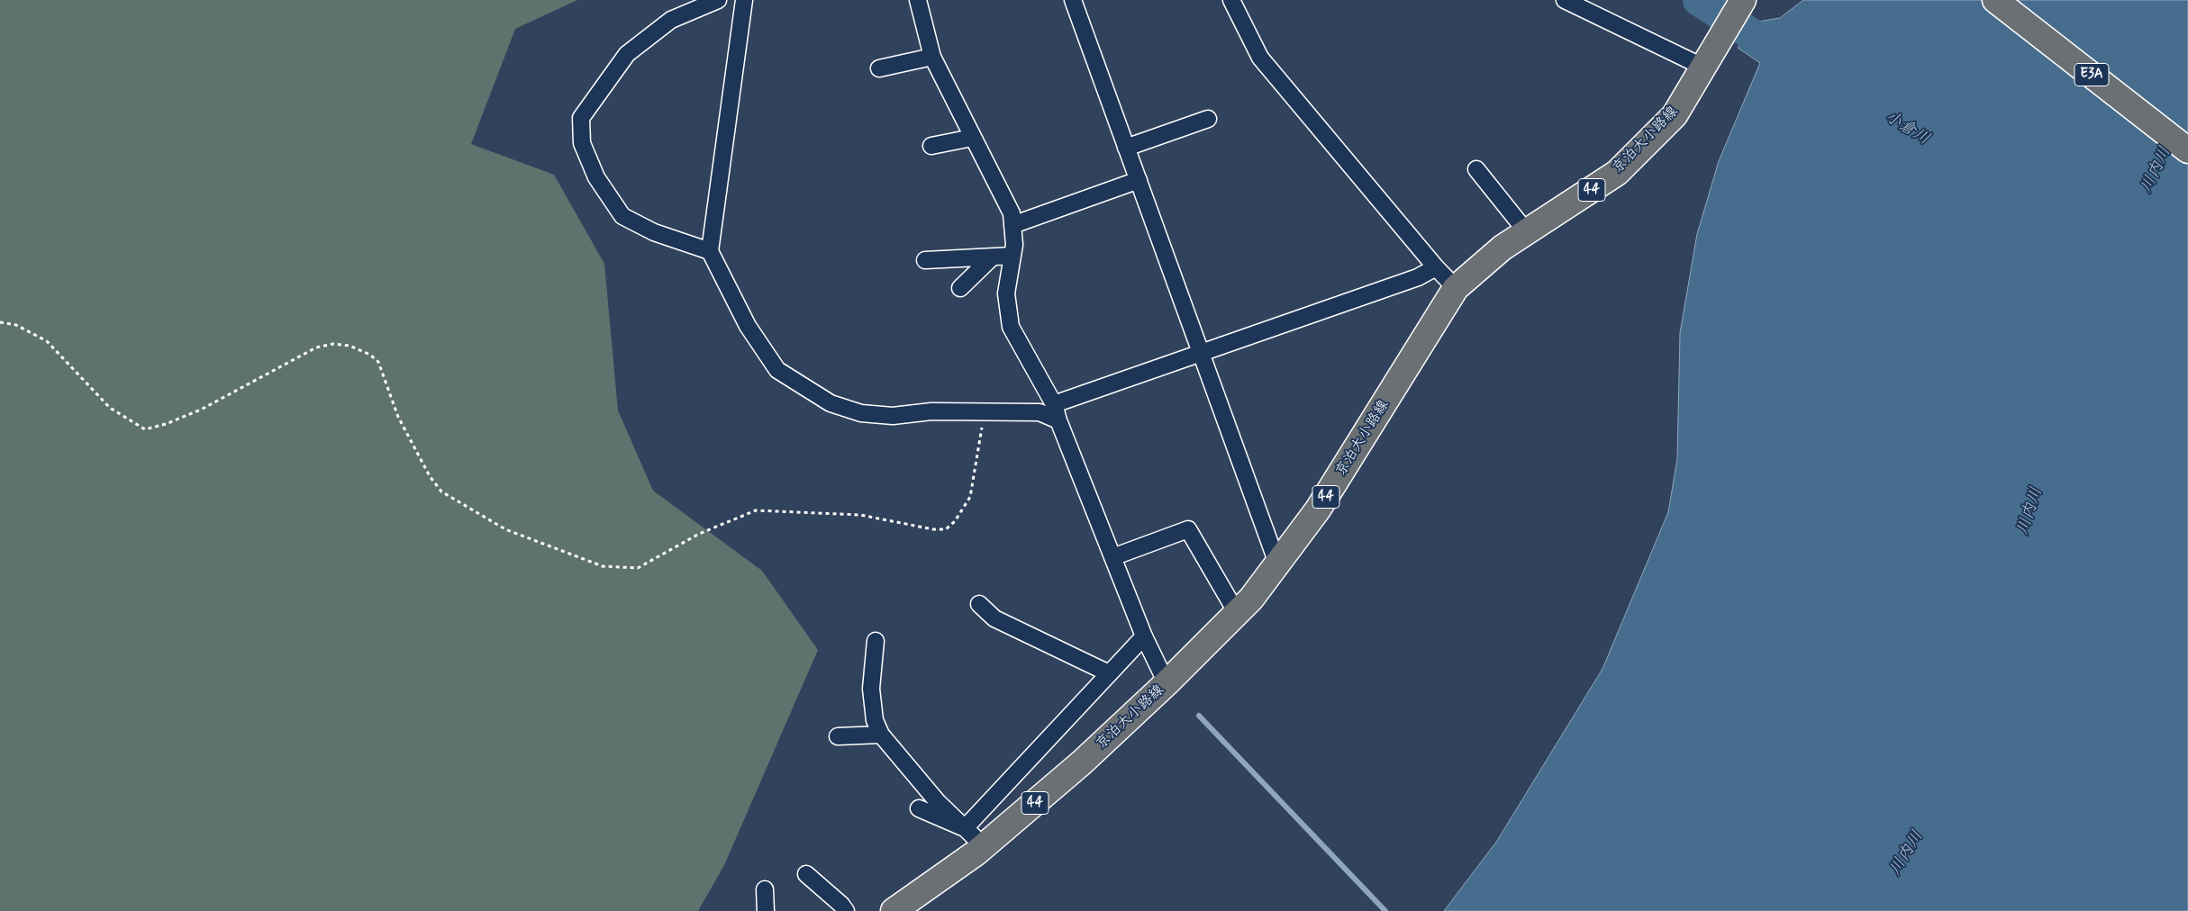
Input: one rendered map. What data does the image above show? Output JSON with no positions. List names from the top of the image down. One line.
{"streets":{"main road":["E3A","京泊大小路線","44"]},"water":["小倉川","川内川"]}
